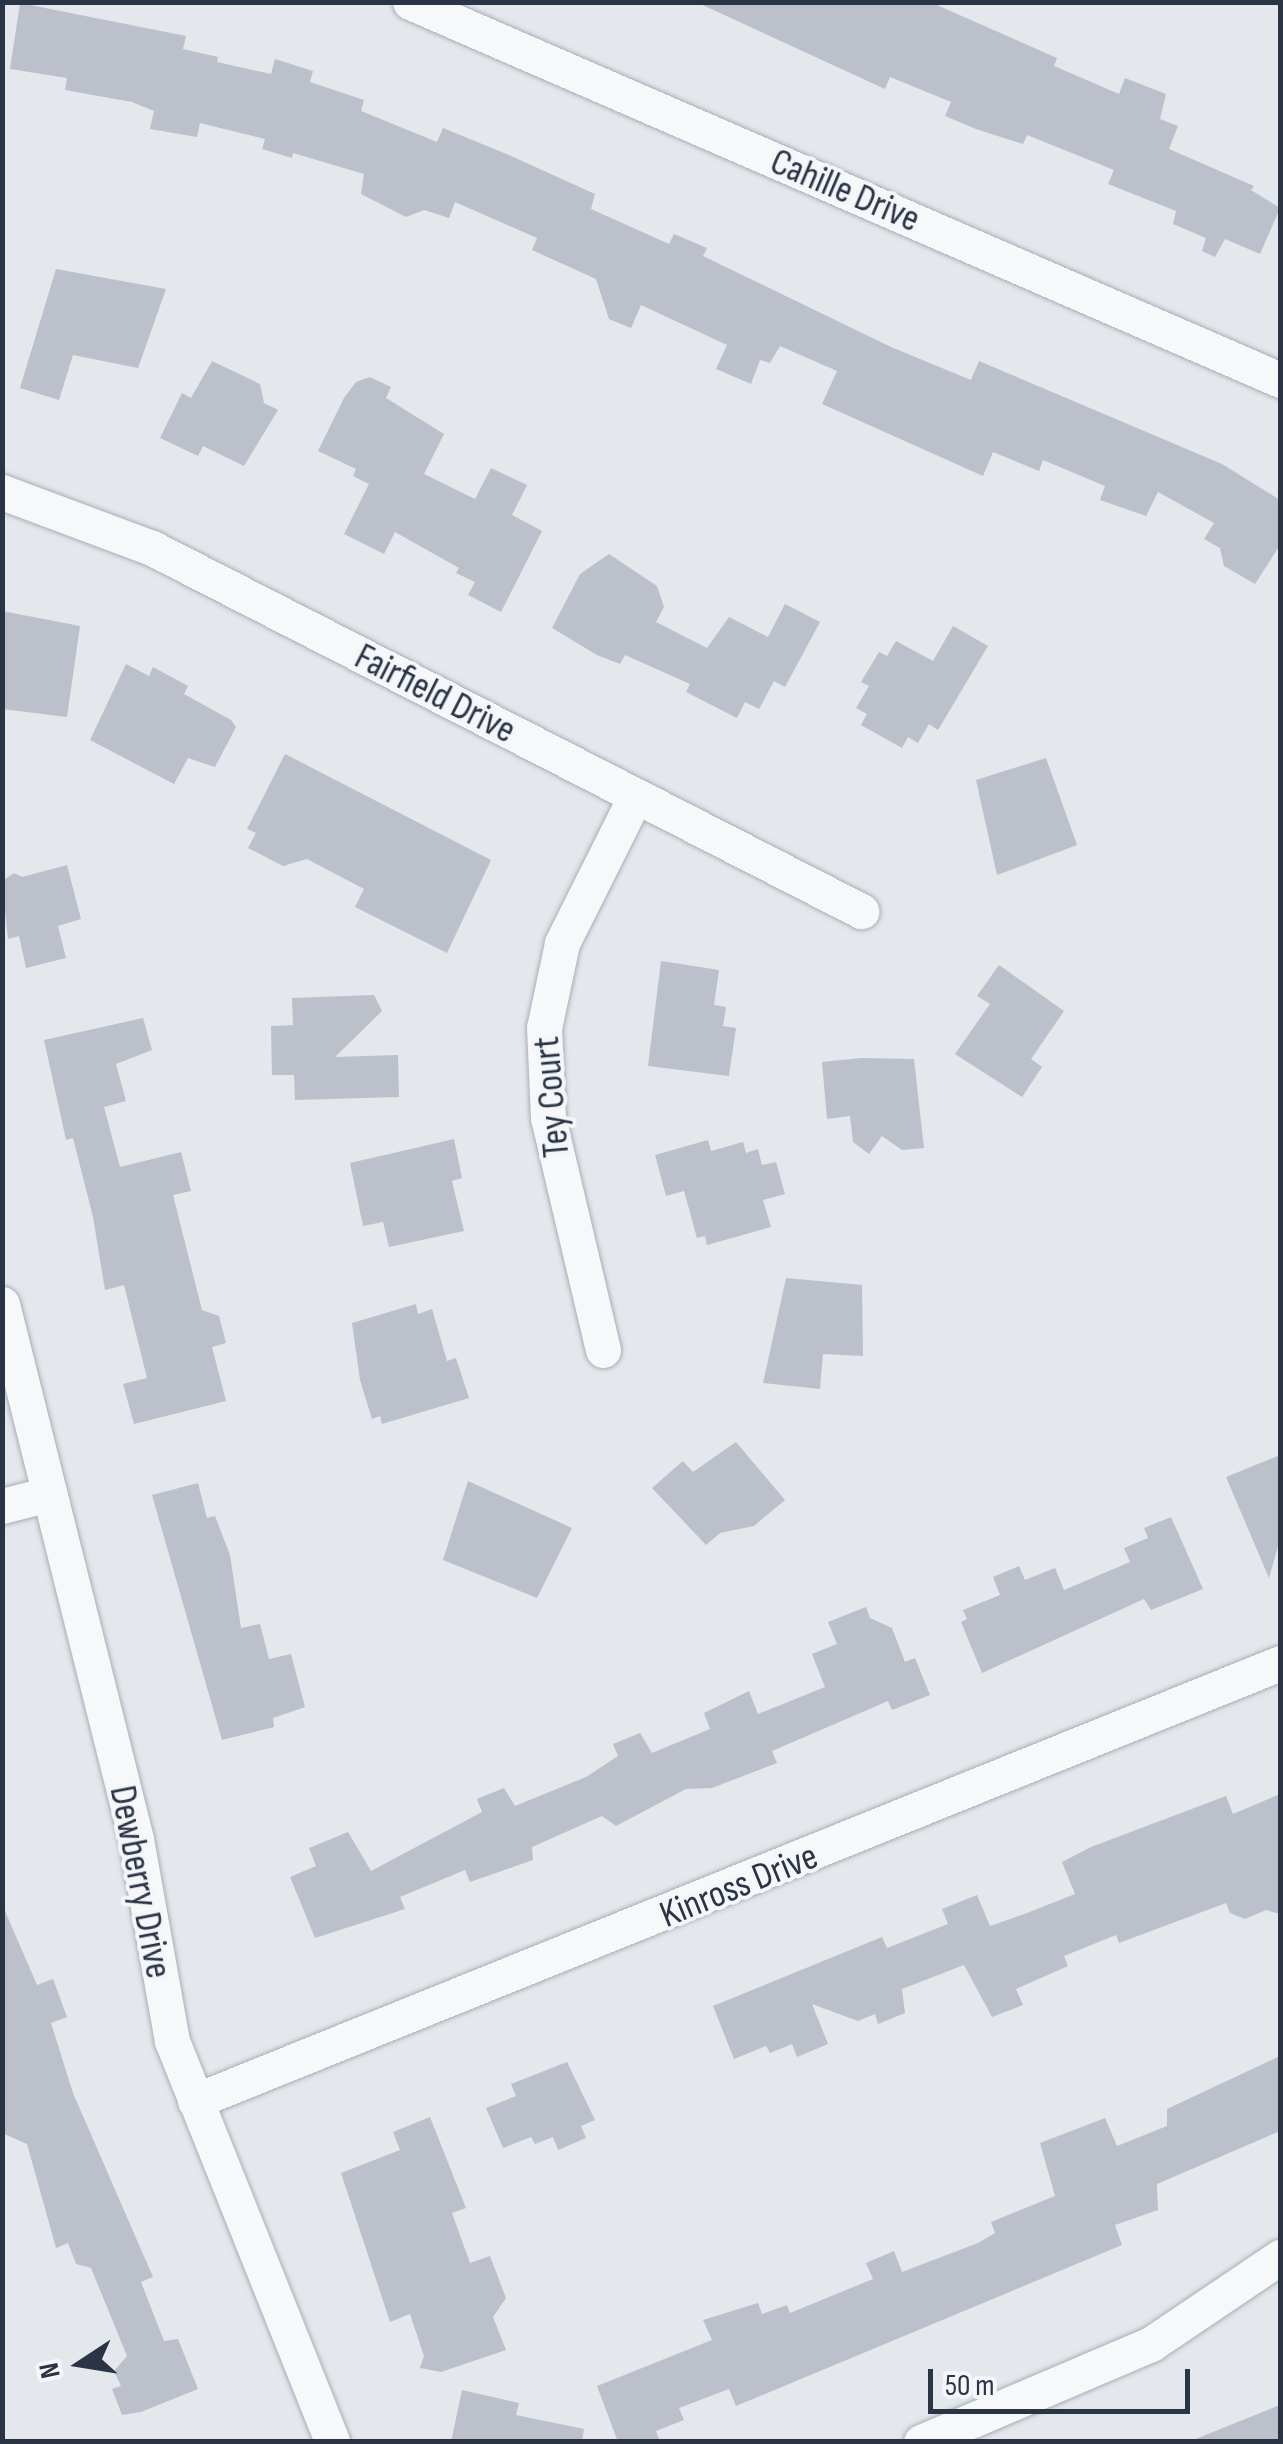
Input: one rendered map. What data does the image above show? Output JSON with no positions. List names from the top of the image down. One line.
{"streets":{"street":["Cahille Drive","Fairfield Drive","Tey Court","Dewberry Drive","Kinross Drive"]},"crossings":[["Fairfield Drive","Tey Court"],["Dewberry Drive","Kinross Drive"]],"scale_bar":"50 m","north":"left"}
